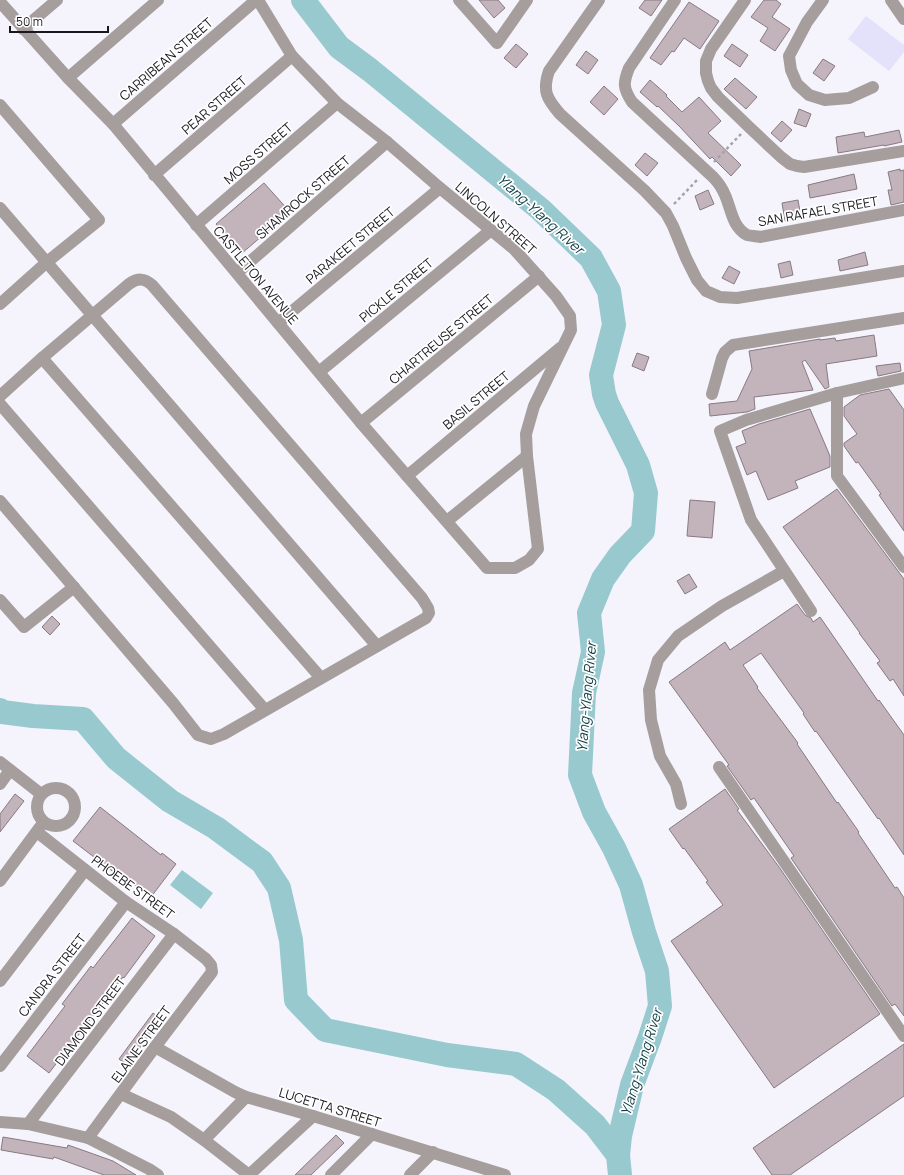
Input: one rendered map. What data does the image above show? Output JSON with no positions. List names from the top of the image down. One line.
{"streets":{"street":["CARRIBEAN STREET","PEAR STREET","MOSS STREET","SHAMROCK STREET","SAN RAFAEL STREET","LINCOLN STREET","PARAKEET STREET","CASTLETON AVENUE","PICKLE STREET","CHARTREUSE STREET","BASIL STREET","PHOEBE STREET","CANDRA STREET","DIAMOND STREET","ELAINE STREET","LUCETTA STREET"]},"crossings":[["CARRIBEAN STREET","LINCOLN STREET"],["CARRIBEAN STREET","CASTLETON AVENUE"],["PEAR STREET","LINCOLN STREET"],["PEAR STREET","CASTLETON AVENUE"],["MOSS STREET","LINCOLN STREET"],["MOSS STREET","CASTLETON AVENUE"],["SHAMROCK STREET","LINCOLN STREET"],["SHAMROCK STREET","CASTLETON AVENUE"],["LINCOLN STREET","PARAKEET STREET"],["LINCOLN STREET","CASTLETON AVENUE"],["LINCOLN STREET","PICKLE STREET"],["LINCOLN STREET","CHARTREUSE STREET"],["LINCOLN STREET","BASIL STREET"],["PARAKEET STREET","CASTLETON AVENUE"],["CASTLETON AVENUE","PICKLE STREET"],["CASTLETON AVENUE","CHARTREUSE STREET"],["CASTLETON AVENUE","BASIL STREET"],["PHOEBE STREET","CANDRA STREET"],["PHOEBE STREET","DIAMOND STREET"],["PHOEBE STREET","ELAINE STREET"],["ELAINE STREET","LUCETTA STREET"]],"water":["Ylang-Ylang River"],"scale_bar":"50 m"}
